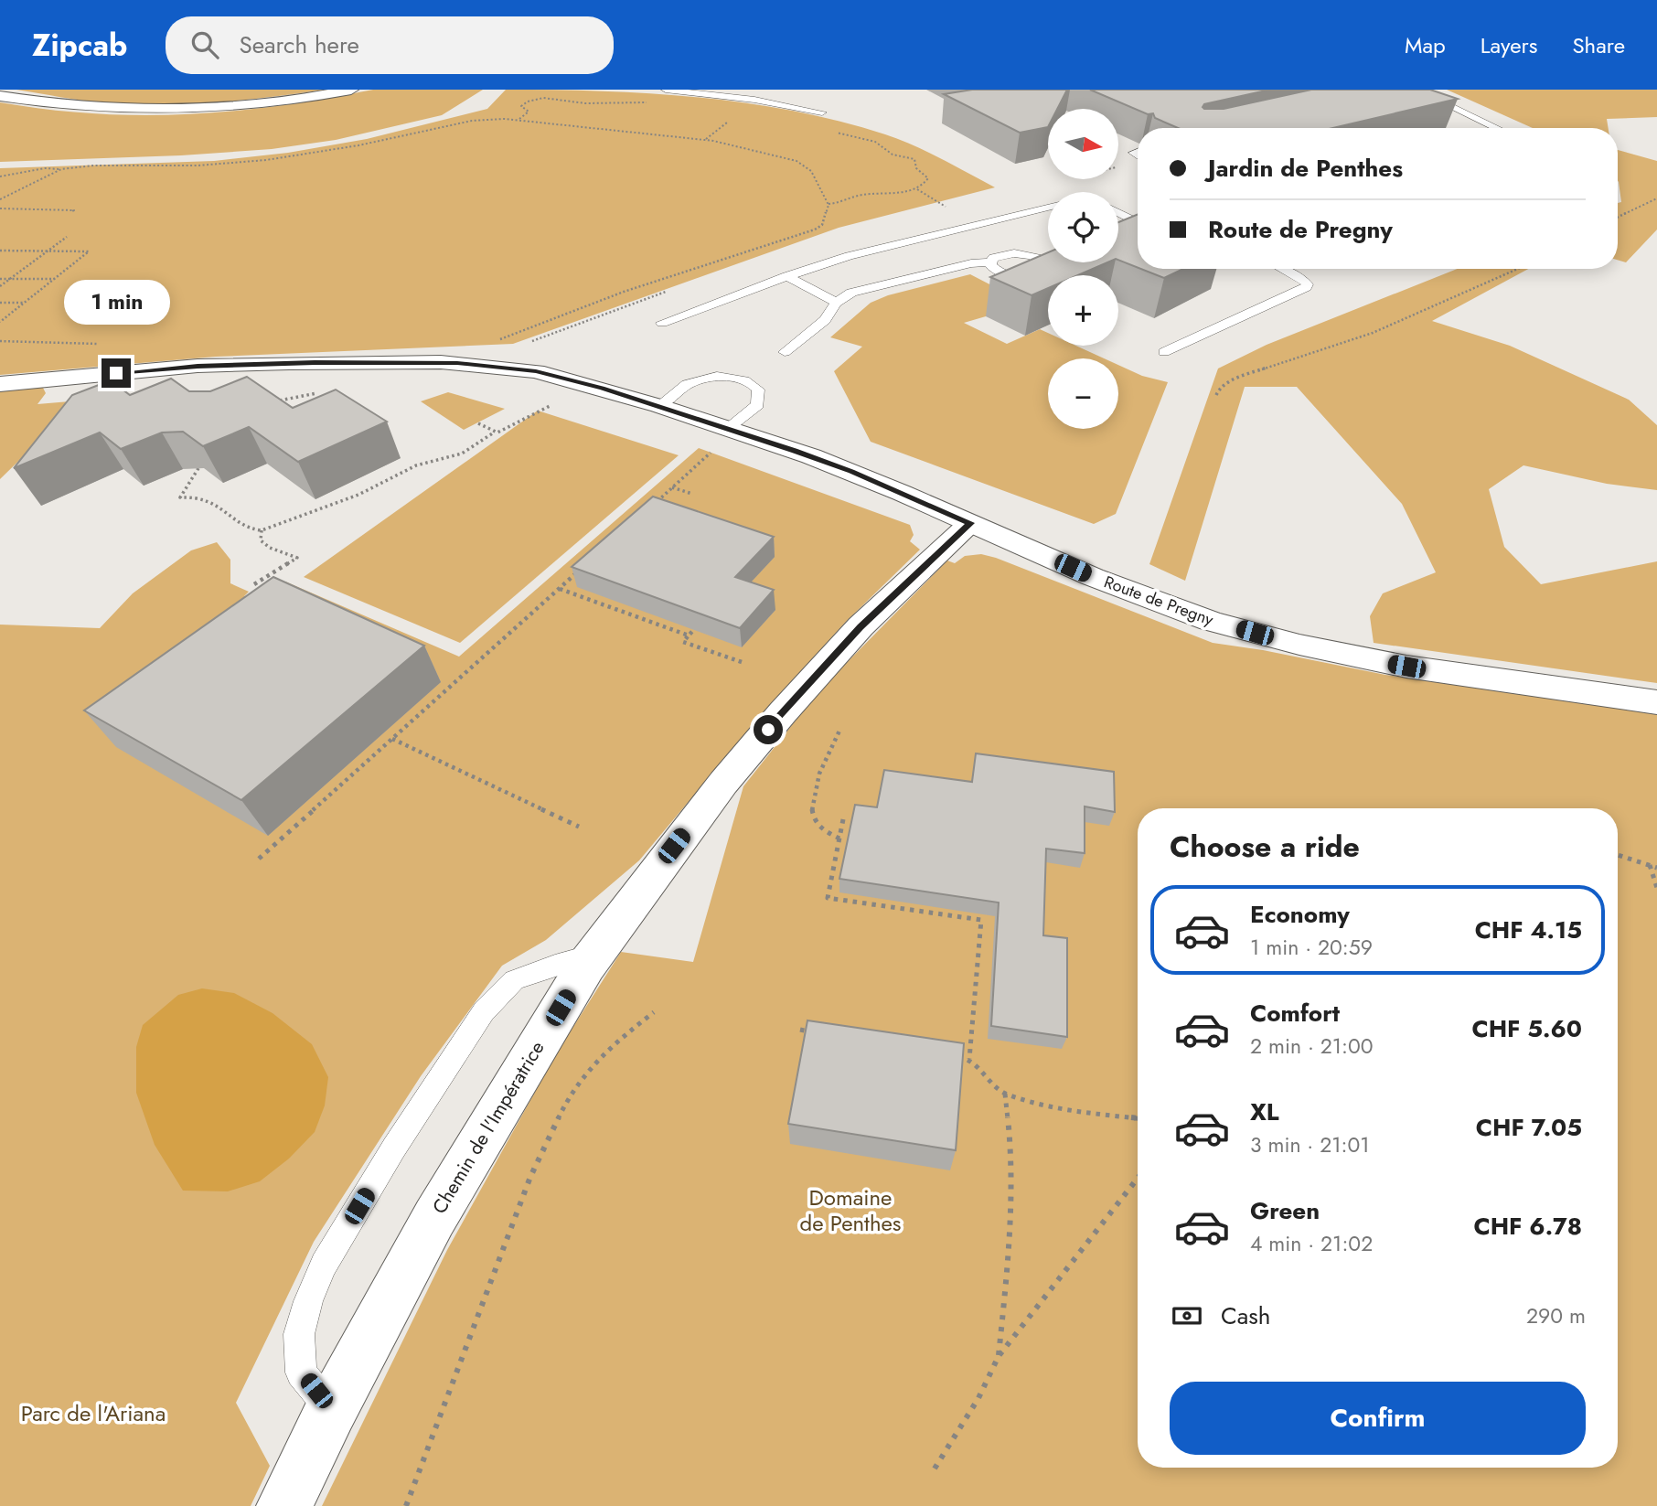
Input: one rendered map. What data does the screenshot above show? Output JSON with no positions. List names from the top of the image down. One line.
{"streets":{"street":["Route de Pregny","Chemin de l'Impératrice"]},"crossings":[["Route de Pregny","Chemin de l'Impératrice"]],"parks":["Domaine de Penthes","Parc de l'Ariana"],"north":"right","page":{"header":"Zipcab","search":"Search here","nav":["Map","Layers","Share"],"map_buttons":["+","−"],"banner":["Jardin de Penthes","Route de Pregny"],"bubble":"1 min","heading":"Choose a ride","list":[{"name":"Economy","note":"1 min · 20:59","value":"CHF 4.15"},{"name":"Comfort","note":"2 min · 21:00","value":"CHF 5.60"},{"name":"XL","note":"3 min · 21:01","value":"CHF 7.05"},{"name":"Green","note":"4 min · 21:02","value":"CHF 6.78"}],"pay":["Cash","290 m"],"buttons":"Confirm"}}
